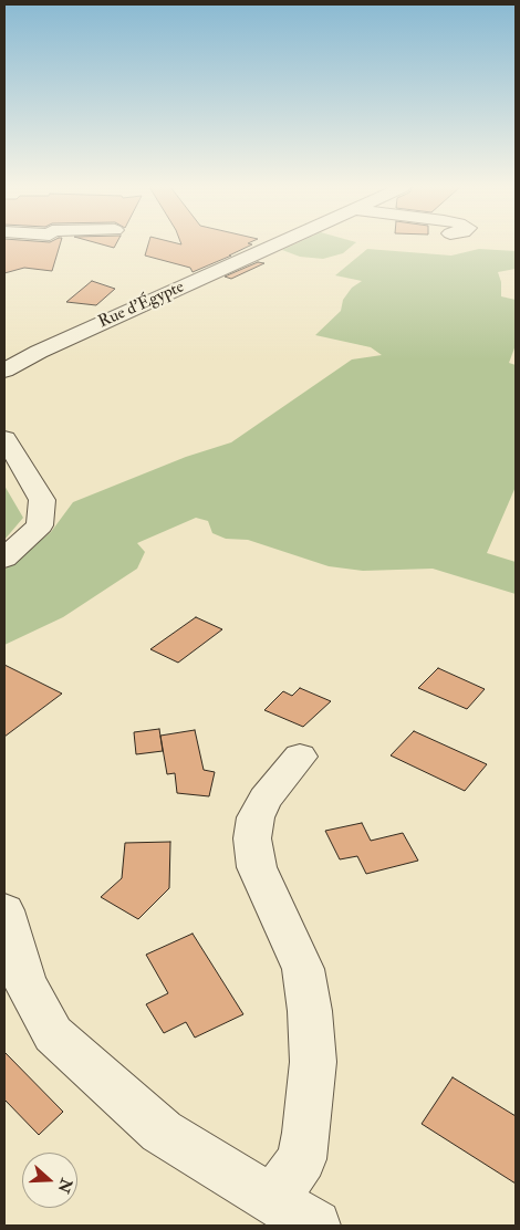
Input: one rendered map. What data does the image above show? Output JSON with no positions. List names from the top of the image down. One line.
{"streets":{"street":["Rue d'Égypte"]},"north":"right"}
